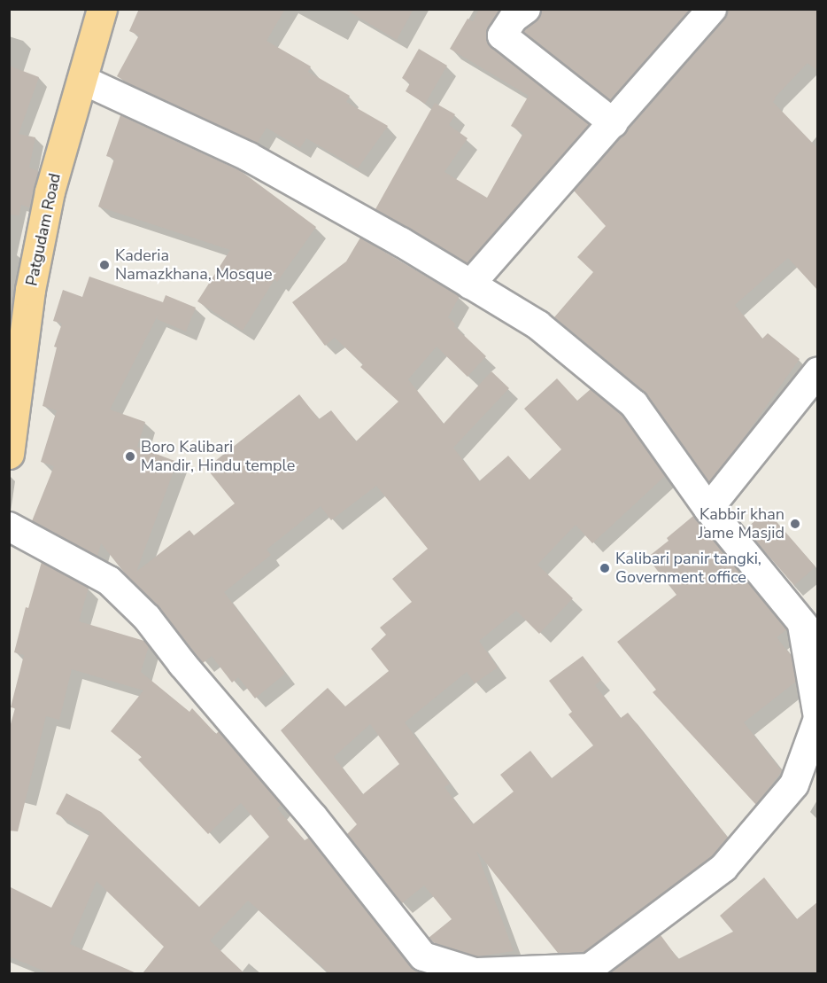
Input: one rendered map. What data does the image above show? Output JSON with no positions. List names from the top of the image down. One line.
{"streets":{"main road":["Patgudam Road"]},"places":["Kaderia Namazkhana, Mosque","Boro Kalibari Mandir, Hindu temple","Kabbir khan Jame Masjid","Kalibari panir tangki, Government office"]}
